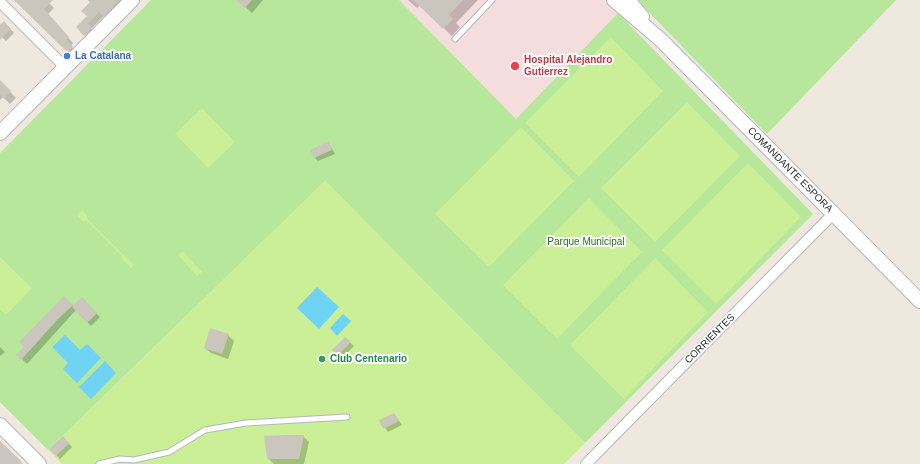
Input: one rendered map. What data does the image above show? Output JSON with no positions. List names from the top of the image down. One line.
{"streets":{"street":["COMANDANTE ESPORA","CORRIENTES"]},"crossings":[["COMANDANTE ESPORA","CORRIENTES"]],"parks":["Parque Municipal"],"places":["La Catalana","Hospital Alejandro Gutierrez","Club Centenario"]}
